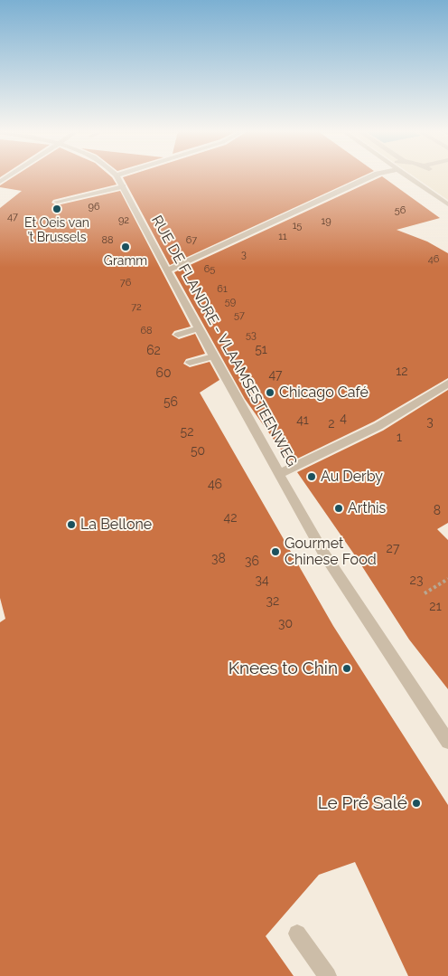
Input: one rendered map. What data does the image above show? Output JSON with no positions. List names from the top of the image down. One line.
{"streets":{"street":["RUE DE FLANDRE - VLAAMSESTEENWEG"]},"places":["Et Oeis van ’t Brussels","Gramm","Chicago Café","Au Derby","Arthis","La Bellone","Gourmet Chinese Food","Knees to Chin","Le Pré Salé"],"house_numbers":["96","56","47","92","19","15","11","88","67","3","46","65","76","61","59","72","57","68","53","51","62","12","60","47","56","4","41","3","2","52","1","50","46","8","42","27","38","36","34","23","32","21","30"]}
